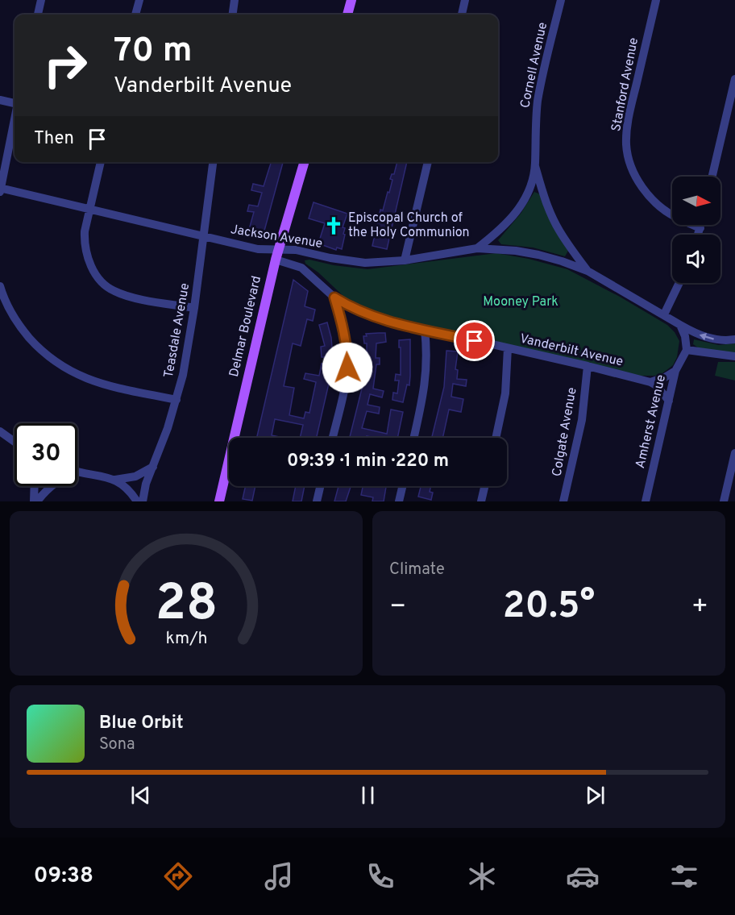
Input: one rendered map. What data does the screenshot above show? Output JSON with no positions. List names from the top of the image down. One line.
{"streets":{"main road":["Delmar Boulevard"],"street":["Cornell Avenue","Stanford Avenue","Jackson Avenue","Teasdale Avenue","Vanderbilt Avenue","Amherst Avenue","Colgate Avenue"]},"crossings":[["Cornell Avenue","Jackson Avenue"],["Jackson Avenue","Delmar Boulevard"],["Jackson Avenue","Teasdale Avenue"],["Delmar Boulevard","Vanderbilt Avenue"],["Vanderbilt Avenue","Colgate Avenue"]],"parks":["Mooney Park"],"places":{"church":["Episcopal Church of the Holy Communion"]},"north":"right","page":{"turn":["70 m","Vanderbilt Avenue"],"then":"Then","limit":"30","trip":"09:39 · 1 min · 220 m","tile":"Climate","heat":["−","20.5°","+"],"song":["Blue Orbit","Sona"],"tabs":"09:38","gauge":["28","km/h"]}}
